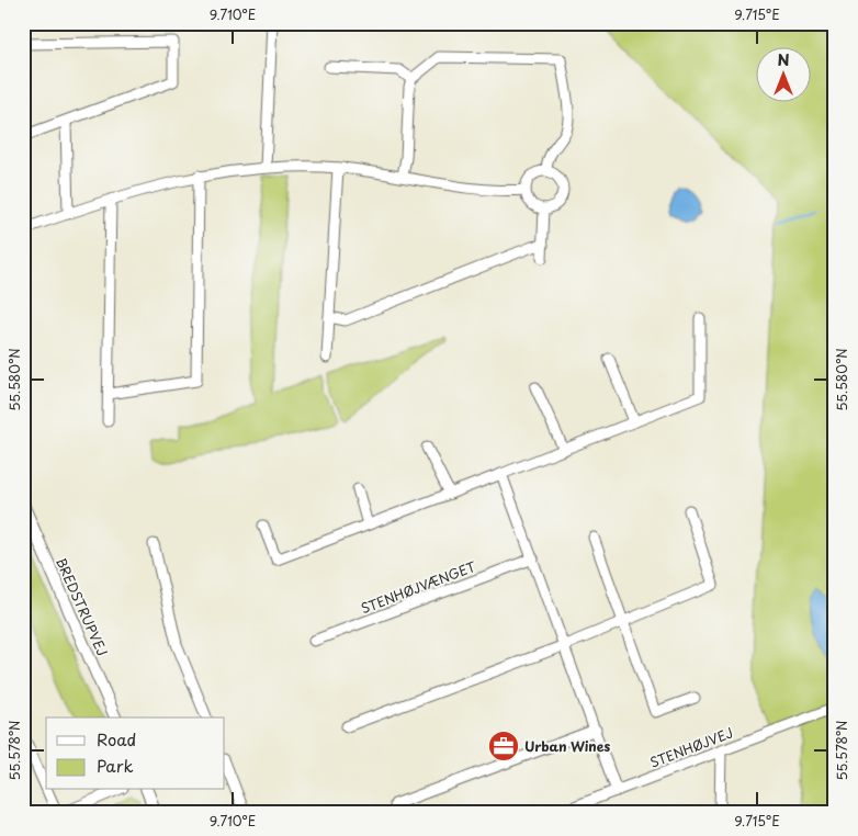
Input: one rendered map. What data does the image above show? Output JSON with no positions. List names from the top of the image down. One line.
{"streets":{"street":["STENHØJVÆNGET","BREDSTRUPVEJ","STENHØJVEJ"]},"places":{"office":["Urban Wines"]},"legend":["Road","Park"],"north":"top","coordinates":["9.710°E","9.715°E","55.580°N","55.578°N"]}
